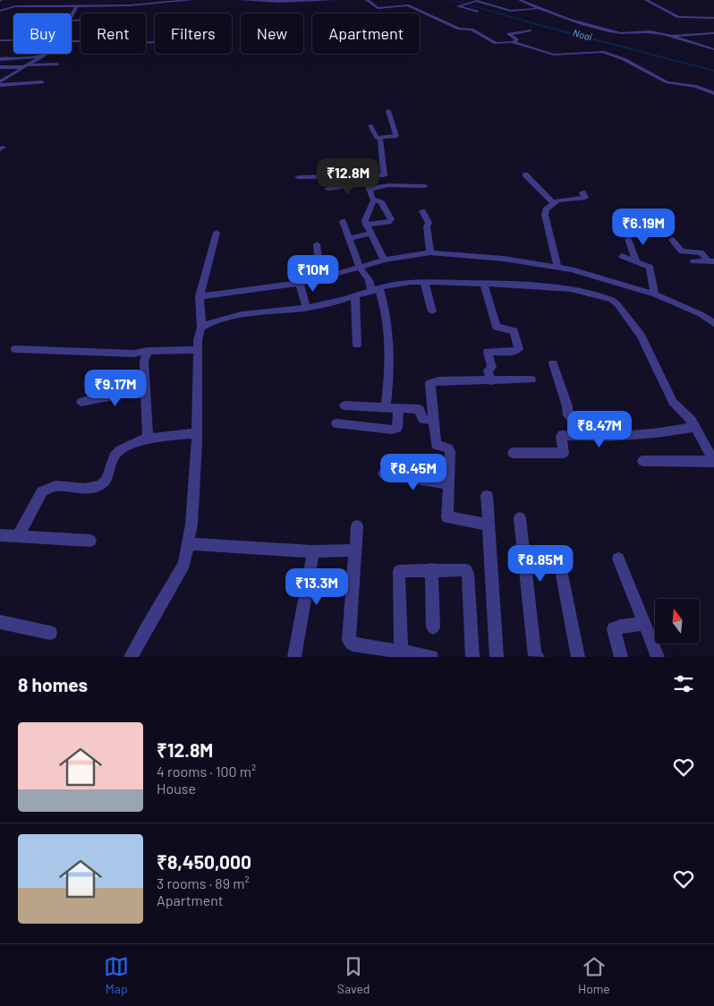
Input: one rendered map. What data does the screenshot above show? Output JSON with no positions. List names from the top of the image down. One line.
{"water":["Noai"],"north":"top","page":{"chip":["Buy","Rent","Filters","New","Apartment"],"price":["₹12.8M","₹6.19M","₹10M","₹9.17M","₹8.47M","₹8.45M","₹8.85M","₹13.3M"],"heading":"8 homes","list":[{"name":"₹12.8M","note":"4 rooms · 100 m² · House"},{"name":"₹8,450,000","note":"3 rooms · 89 m² · Apartment"}],"tabs":["Map","Saved","Home"]}}
